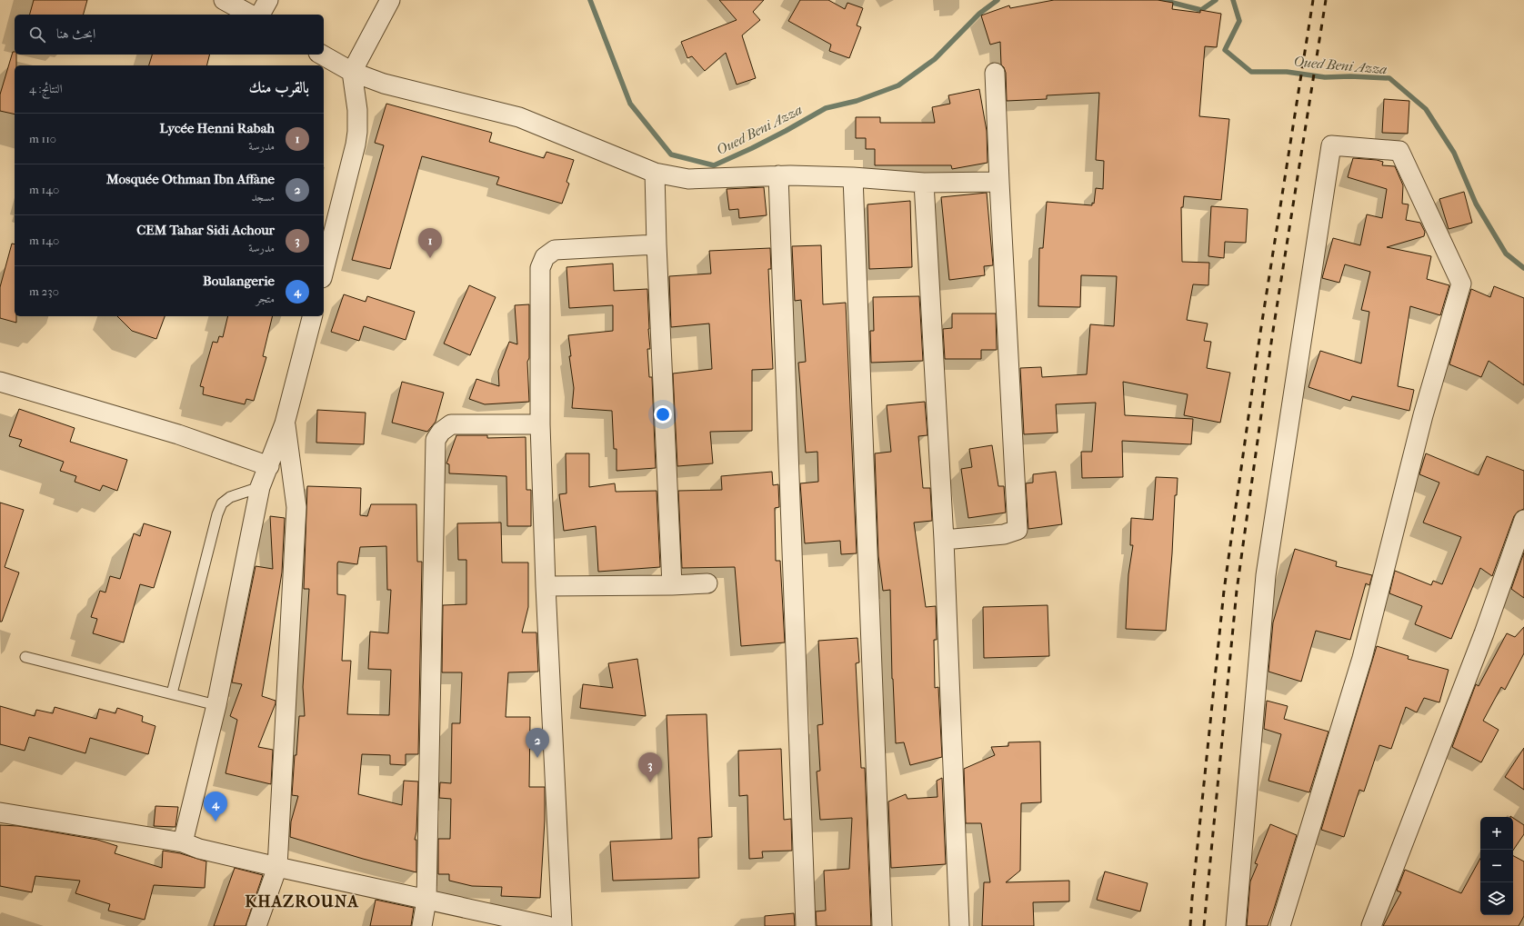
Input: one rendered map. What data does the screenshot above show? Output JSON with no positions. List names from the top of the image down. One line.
{"districts":["KHAZROUNA"],"water":["Oued Beni Azza"],"page":{"search":"ابحث هنا","heading":["بالقرب منك","النتائج: 4"],"list":[{"mark":"1","name":"Lycée Henni Rabah","note":"مدرسة","value":"110 m"},{"mark":"2","name":"Mosquée Othman Ibn Affane","note":"مسجد","value":"140 m"},{"mark":"3","name":"CEM Tahar Sidi Achour","note":"مدرسة","value":"140 m"},{"mark":"4","name":"Boulangerie","note":"متجر","value":"230 m"}],"pins":["1","2","3","4"],"map_buttons":["+","−"]}}
